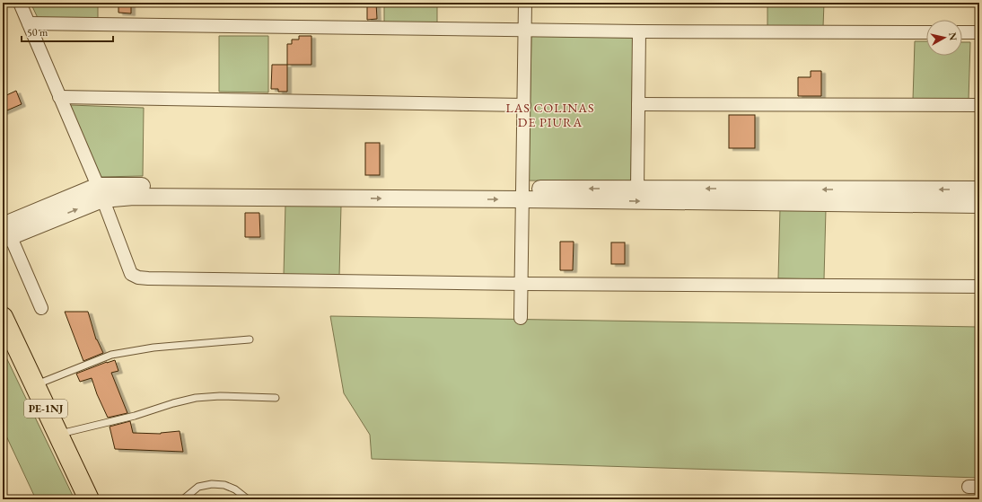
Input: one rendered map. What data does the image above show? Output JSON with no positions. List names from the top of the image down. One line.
{"streets":{"highway":["PE-1NJ"]},"districts":["LAS COLINAS DE PIURA"],"scale_bar":"50 m","north":"right"}
